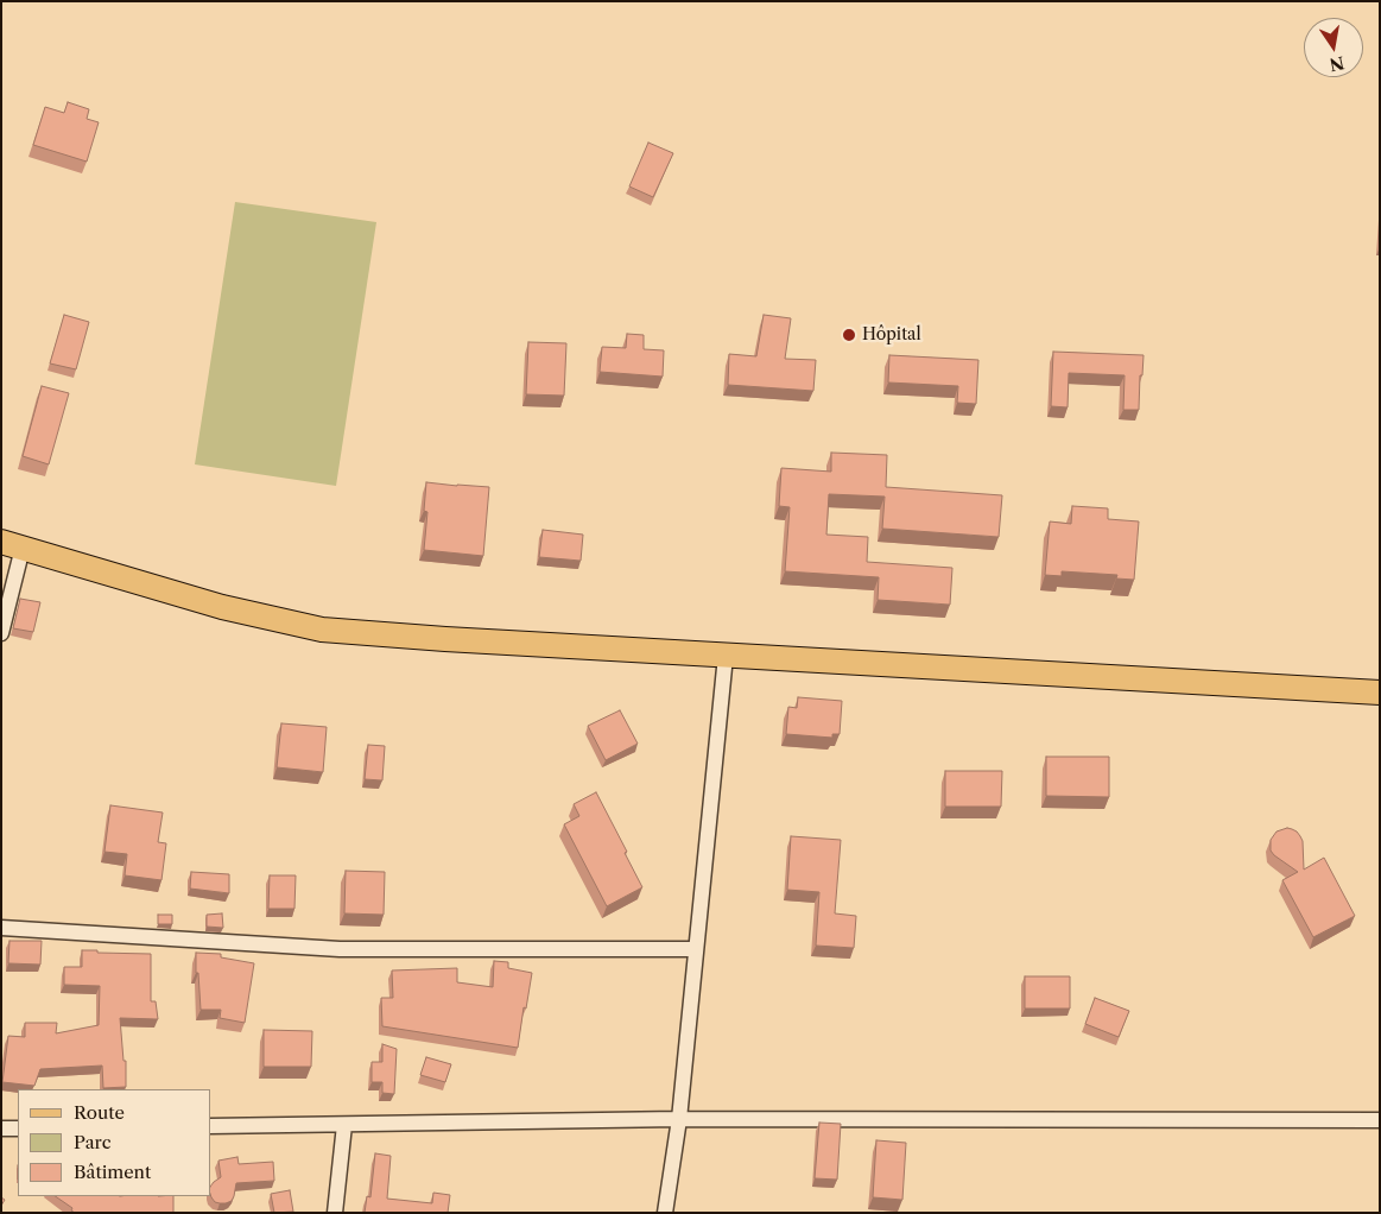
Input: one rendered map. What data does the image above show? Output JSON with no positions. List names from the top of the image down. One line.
{"places":["Hôpital"],"legend":["Route","Parc","Bâtiment"],"north":"bottom"}
